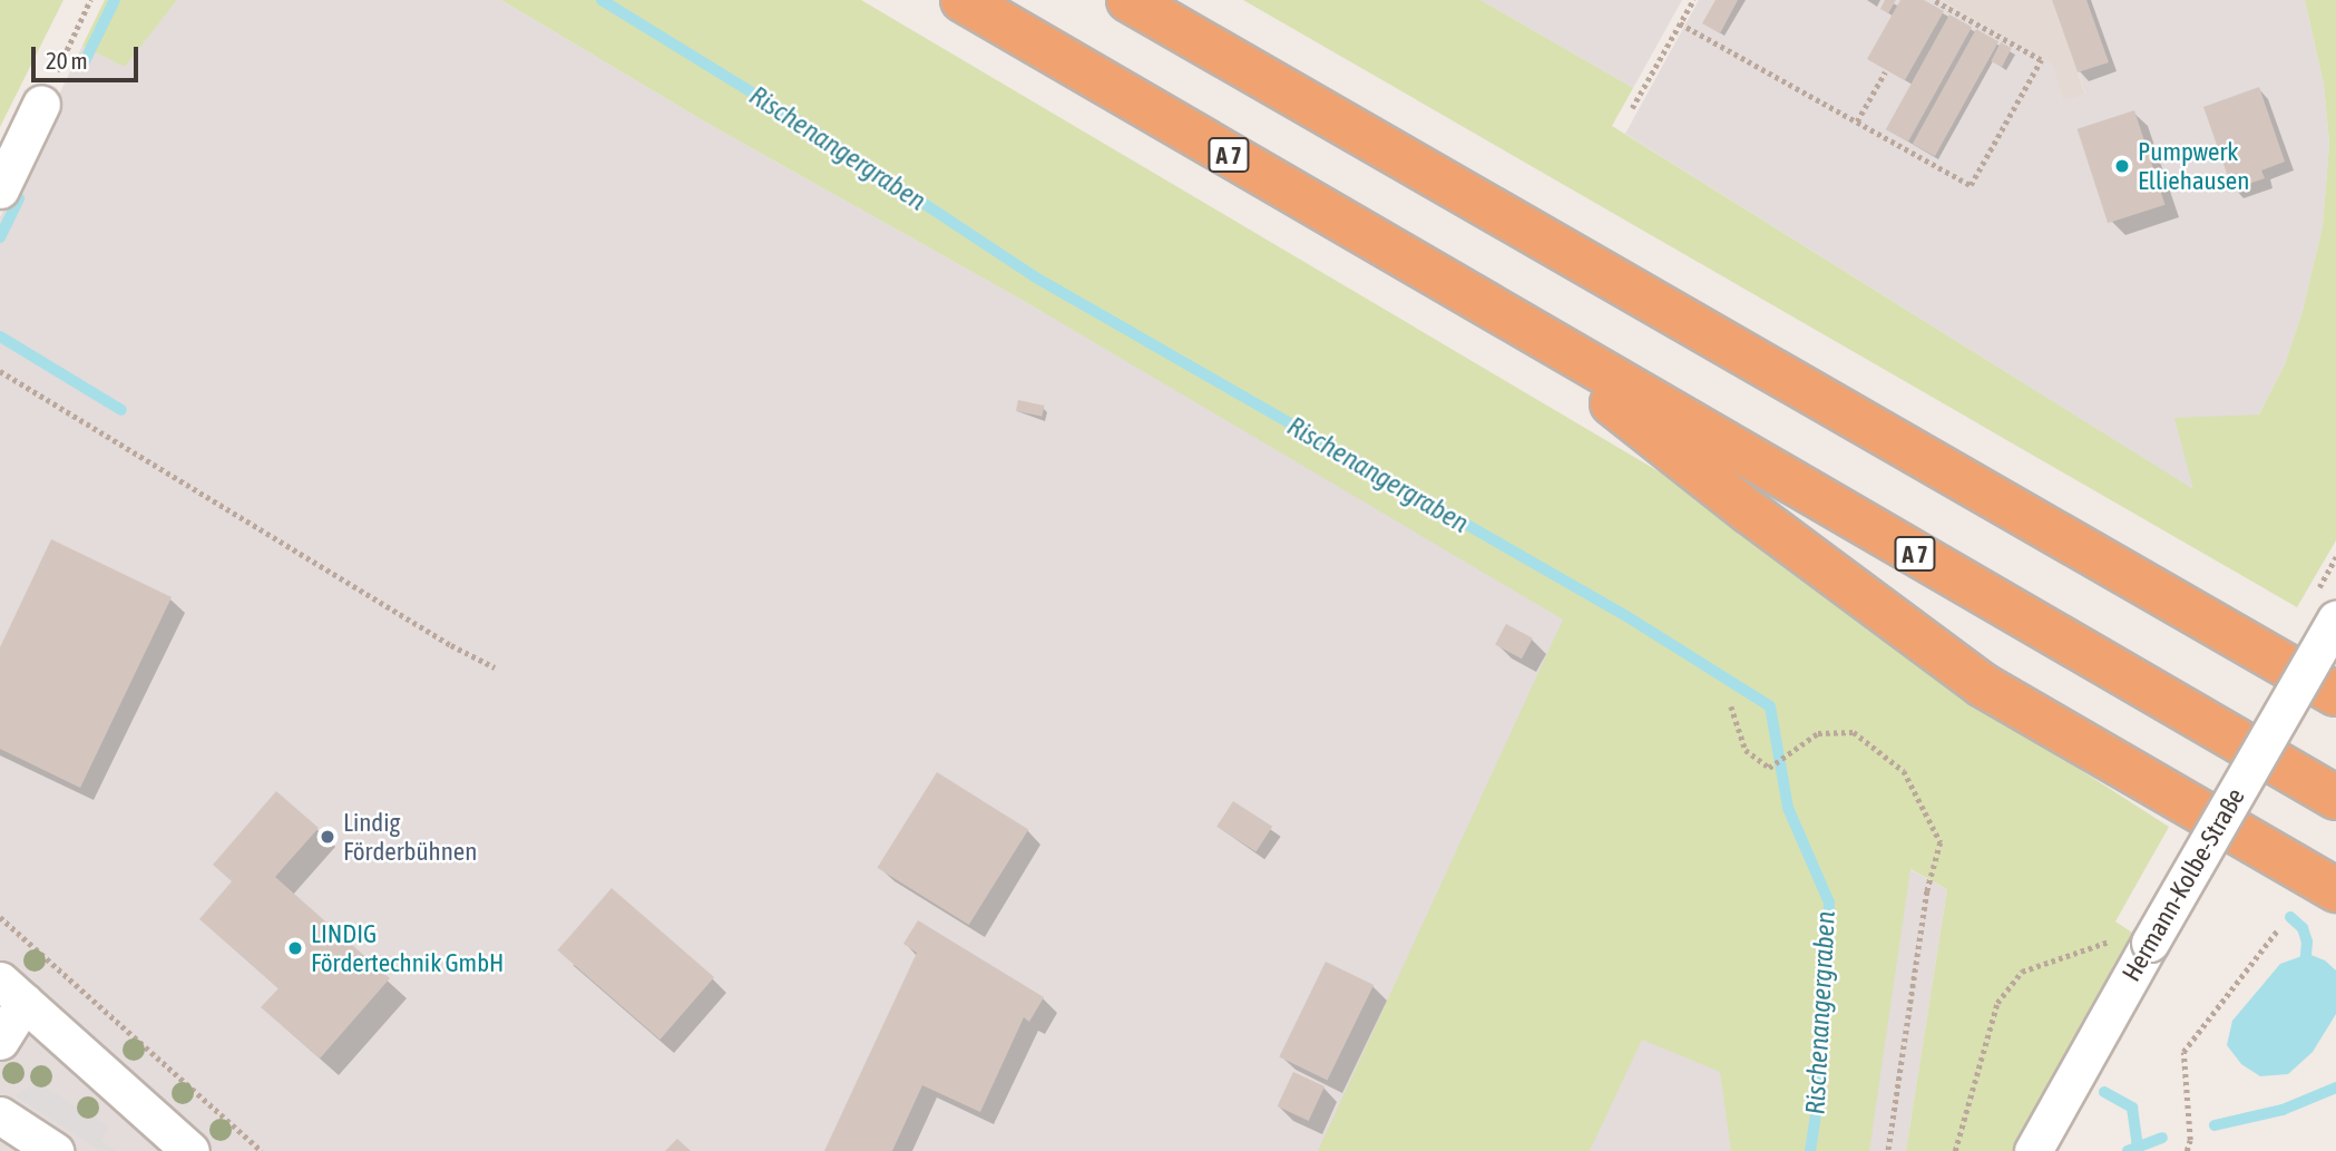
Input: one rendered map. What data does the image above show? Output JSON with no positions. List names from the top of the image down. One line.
{"streets":{"highway":["A 7"],"street":["Hermann-Kolbe-Straße"]},"water":["Rischenangergraben"],"places":["Pumpwerk Elliehausen","Lindig Förderbühnen","LINDIG Fördertechnik GmbH"],"scale_bar":"20 m"}
